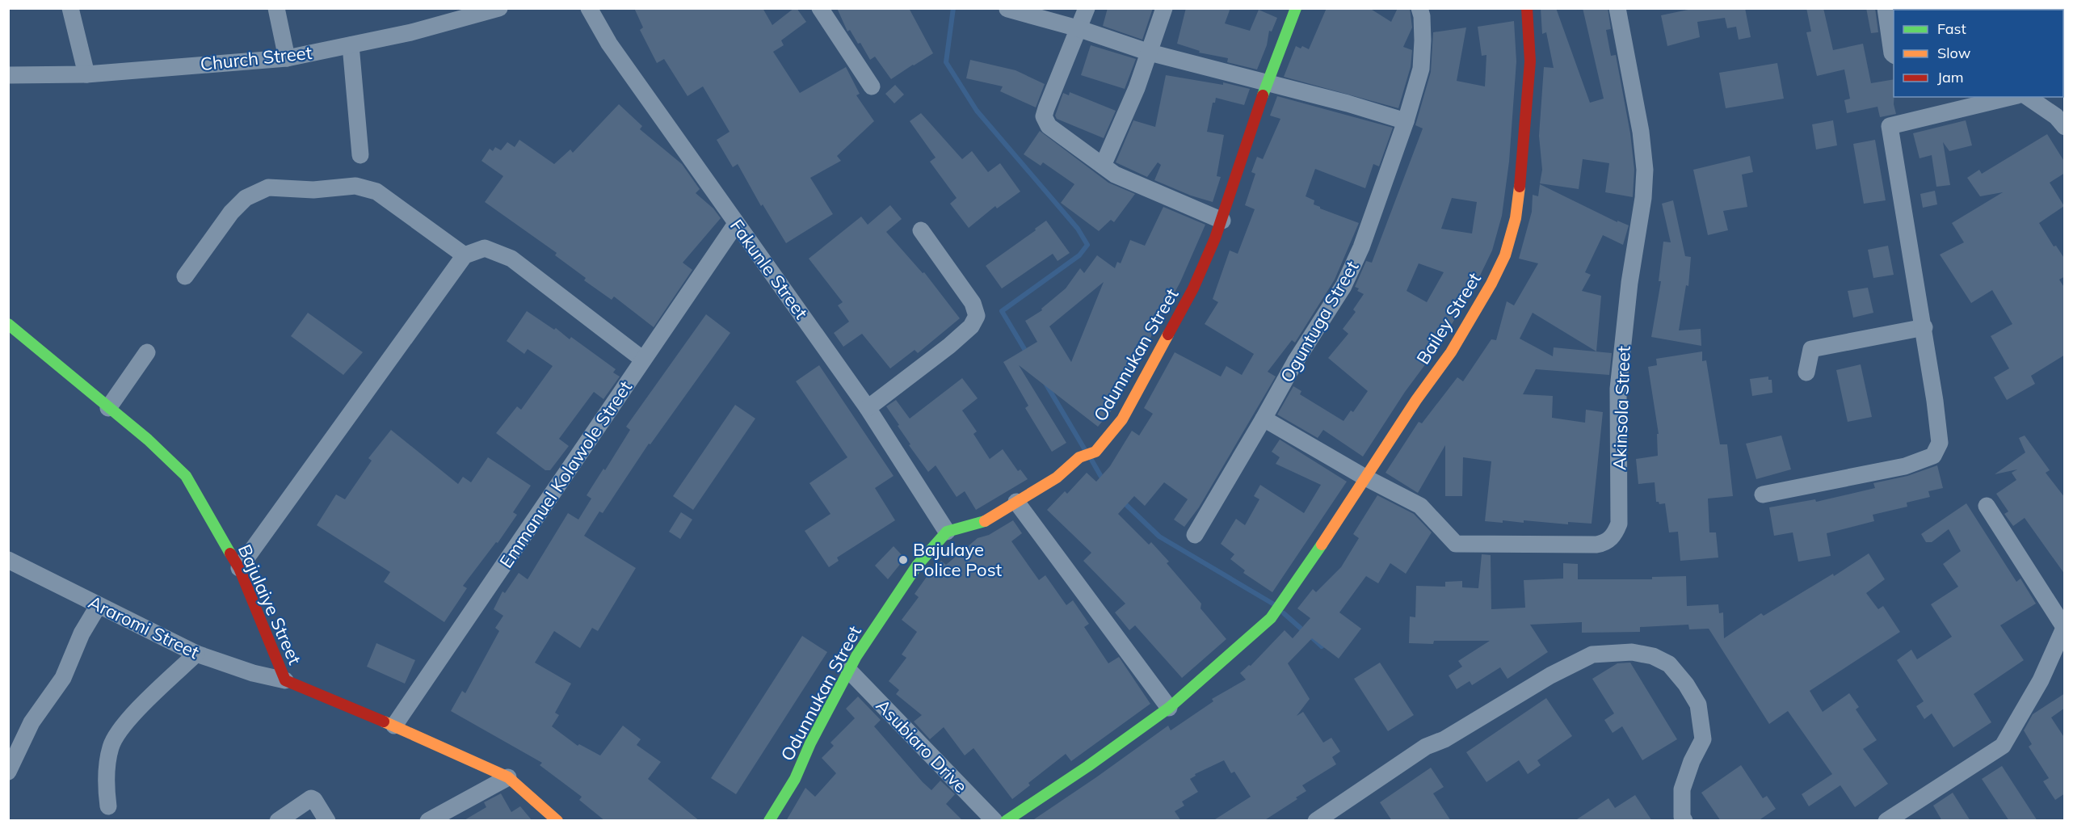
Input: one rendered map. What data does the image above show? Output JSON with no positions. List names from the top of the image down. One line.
{"streets":{"street":["Church Street","Fakunle Street","Bailey Street","Oguntuga Street","Odunnukan Street","Akinsola Street","Emmanuel Kolawole Street","Bajulaiye Street","Araromi Street","Asubiaro Drive"]},"crossings":[["Fakunle Street","Odunnukan Street"],["Fakunle Street","Emmanuel Kolawole Street"],["Bailey Street","Akinsola Street"],["Oguntuga Street","Akinsola Street"],["Odunnukan Street","Asubiaro Drive"],["Emmanuel Kolawole Street","Bajulaiye Street"],["Bajulaiye Street","Araromi Street"]],"places":["Bajulaye Police Post"],"legend":["Fast","Slow","Jam"]}
